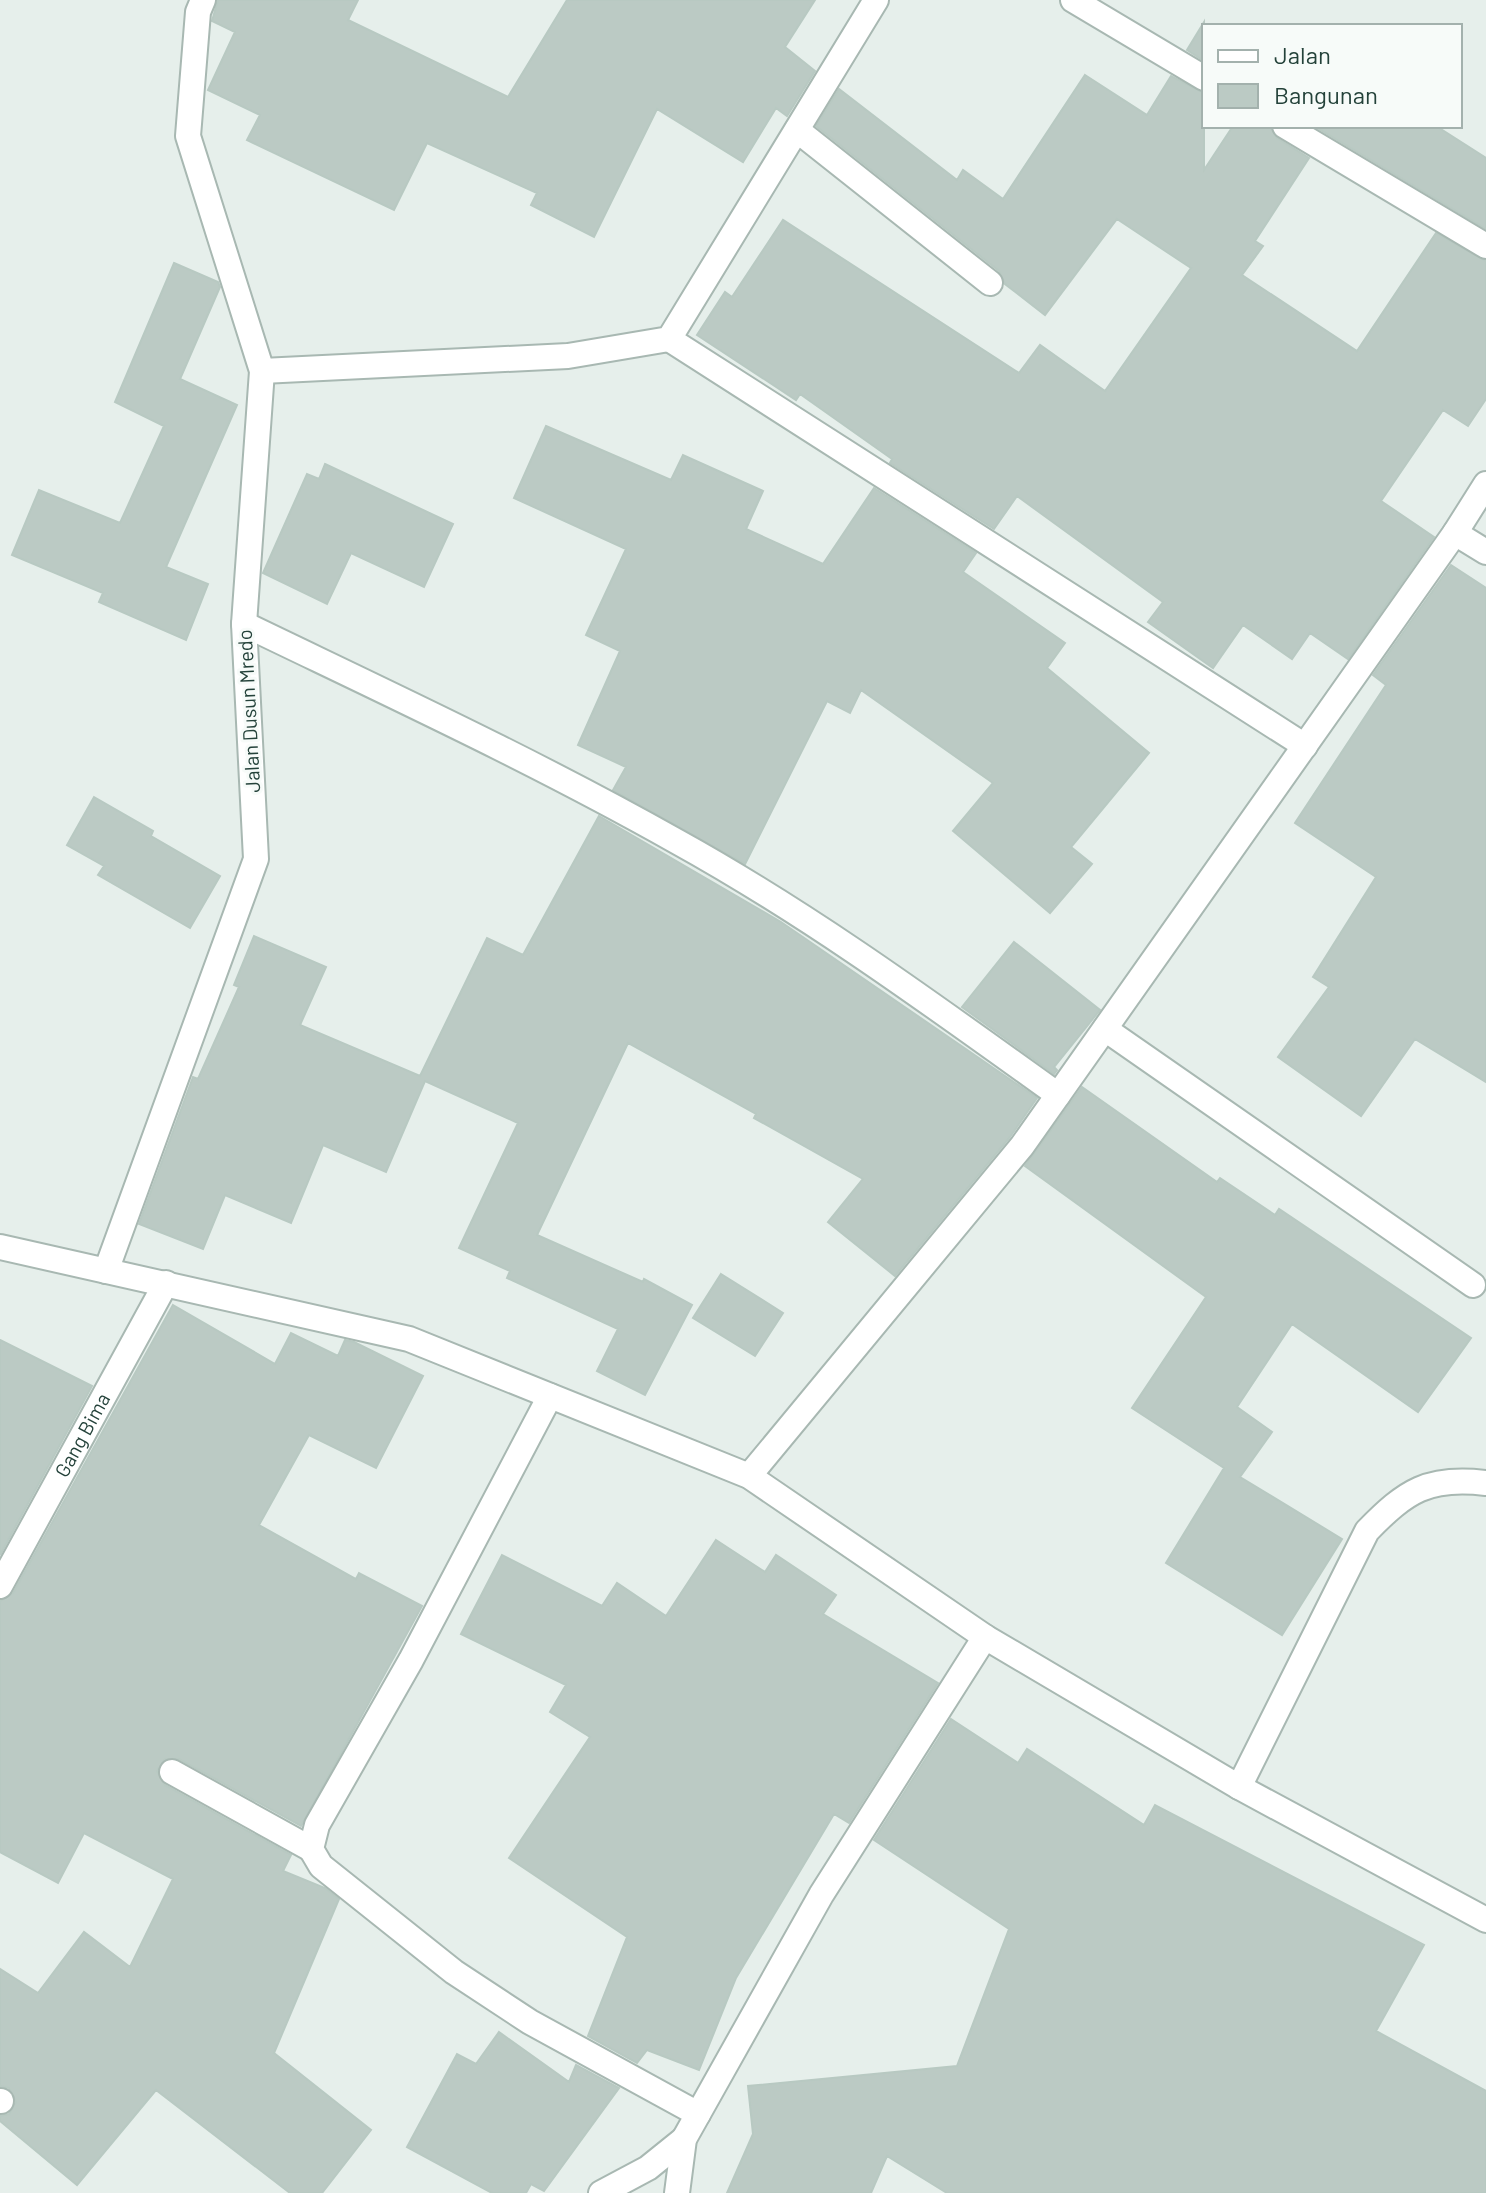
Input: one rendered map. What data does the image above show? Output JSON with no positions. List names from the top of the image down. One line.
{"streets":{"street":["Jalan Dusun Mredo","Gang Bima"]},"legend":["Jalan","Bangunan"]}
